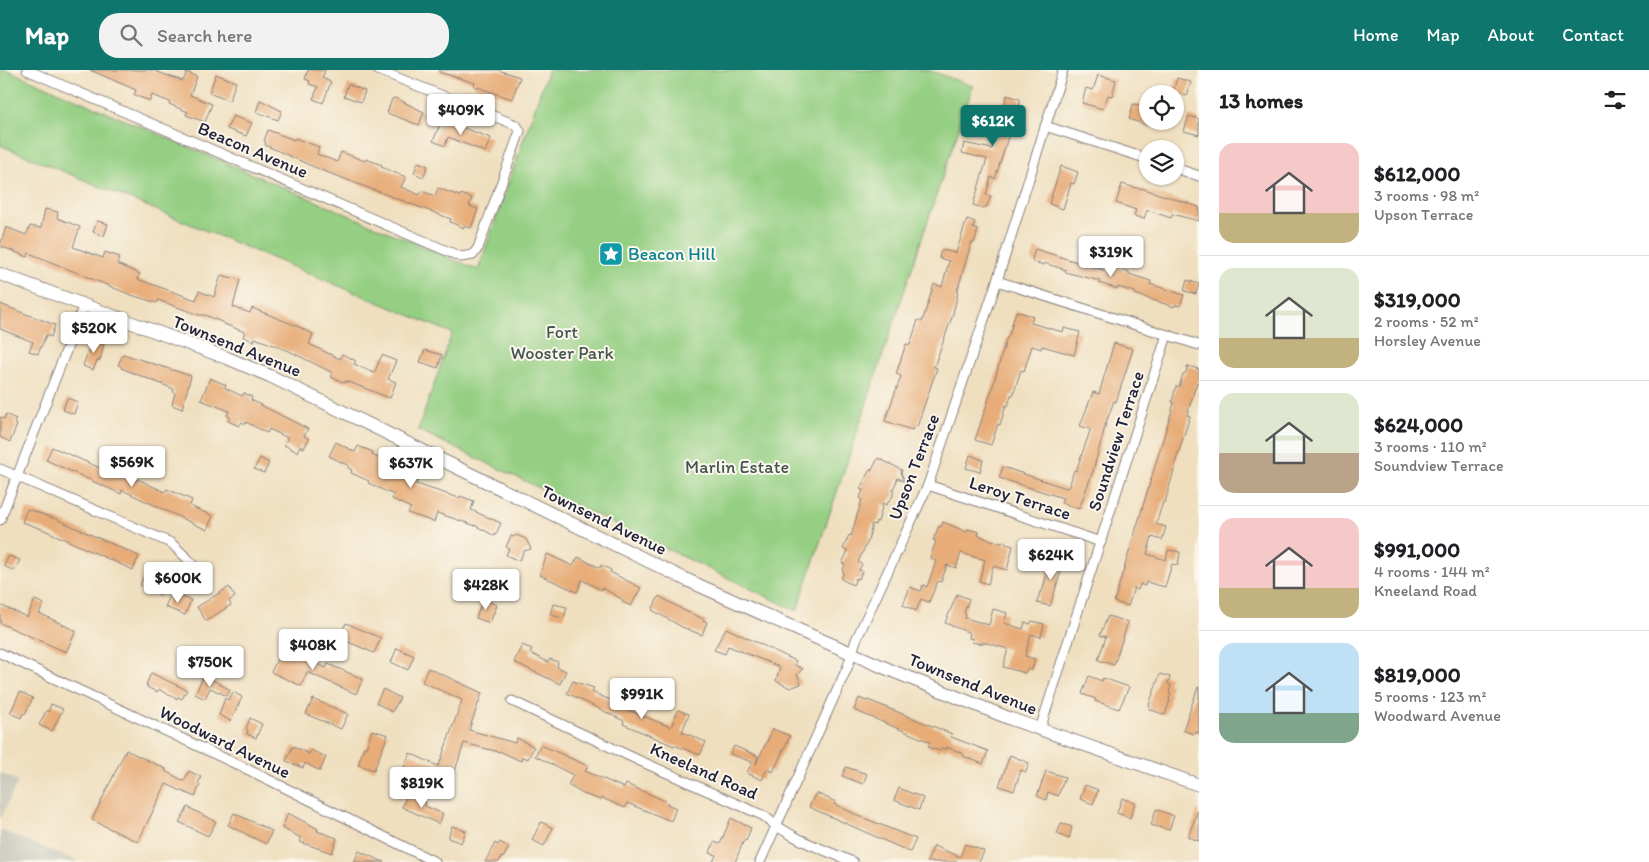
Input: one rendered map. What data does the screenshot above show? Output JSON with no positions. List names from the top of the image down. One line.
{"streets":{"main road":["Townsend Avenue"],"street":["Beacon Avenue","Soundview Terrace","Upson Terrace","Leroy Terrace","Woodward Avenue","Kneeland Road"]},"crossings":[["Townsend Avenue","Soundview Terrace"],["Townsend Avenue","Upson Terrace"],["Soundview Terrace","Leroy Terrace"],["Upson Terrace","Leroy Terrace"],["Upson Terrace","Kneeland Road"]],"parks":["Fort Wooster Park","Marlin Estate"],"places":{"place":["Beacon Hill"]},"page":{"header":"Map","search":"Search here","nav":["Home","Map","About","Contact"],"heading":"13 homes","price":["$409K","$612K","$319K","$520K","$569K","$637K","$624K","$600K","$428K","$408K","$750K","$991K","$819K"],"list":[{"name":"$612,000","note":"3 rooms · 98 m² · Upson Terrace"},{"name":"$319,000","note":"2 rooms · 52 m² · Horsley Avenue"},{"name":"$624,000","note":"3 rooms · 110 m² · Soundview Terrace"},{"name":"$991,000","note":"4 rooms · 144 m² · Kneeland Road"},{"name":"$819,000","note":"5 rooms · 123 m² · Woodward Avenue"}]}}
